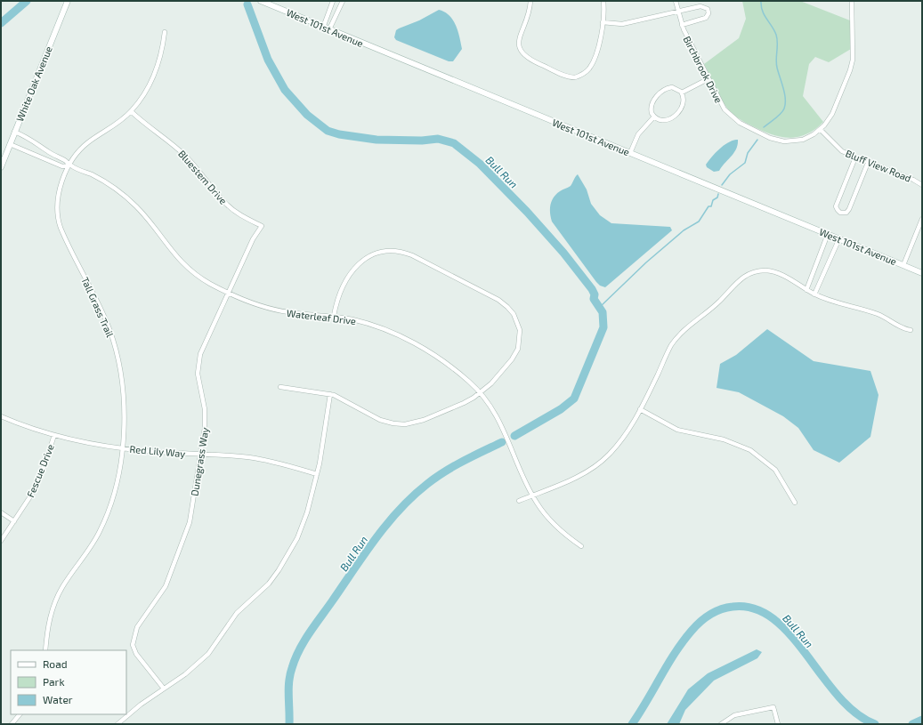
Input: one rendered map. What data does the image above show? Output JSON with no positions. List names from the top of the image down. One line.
{"streets":{"street":["West 101st Avenue","Birchbrook Drive","White Oak Avenue","Bluff View Road","Bluestem Drive","Tall Grass Trail","Waterleaf Drive","Red Lily Way","Dunegrass Way","Fescue Drive"]},"crossings":[["Birchbrook Drive","Bluff View Road"],["White Oak Avenue","Waterleaf Drive"],["Bluestem Drive","Tall Grass Trail"],["Bluestem Drive","Dunegrass Way"],["Tall Grass Trail","Waterleaf Drive"],["Tall Grass Trail","Red Lily Way"],["Waterleaf Drive","Dunegrass Way"],["Red Lily Way","Dunegrass Way"],["Red Lily Way","Fescue Drive"]],"water":["Bull Run"],"legend":["Road","Park","Water"]}
